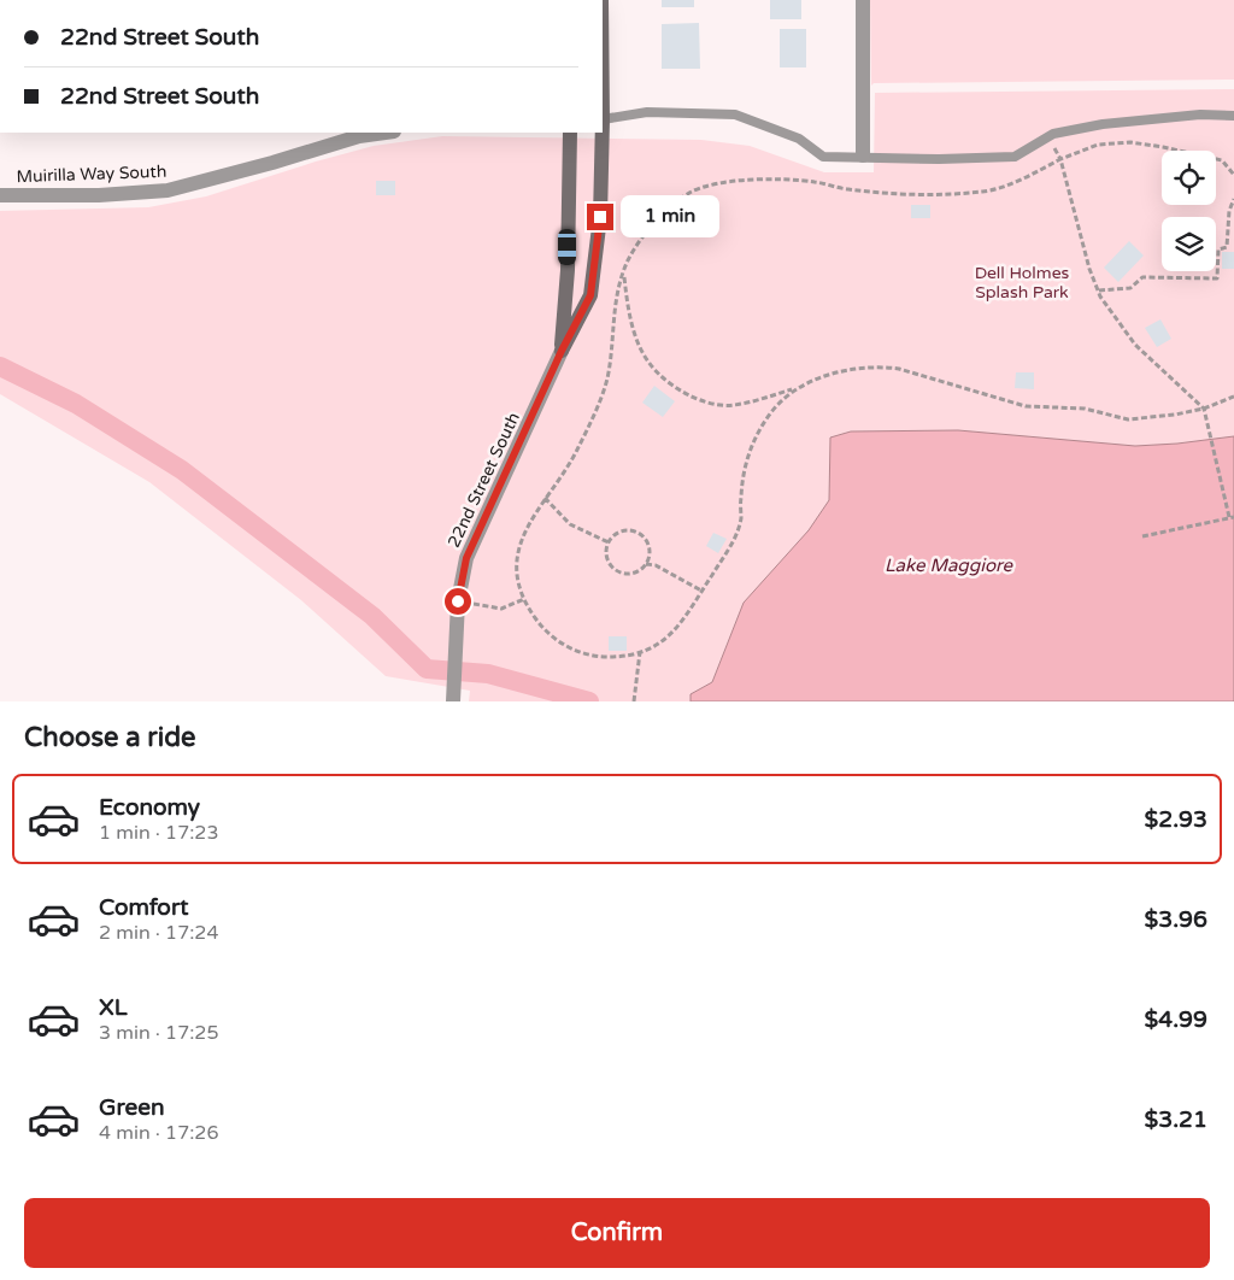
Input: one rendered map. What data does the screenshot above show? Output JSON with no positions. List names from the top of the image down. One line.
{"streets":{"street":["Muirilla Way South","22nd Street South"]},"water":["Lake Maggiore"],"parks":["Dell Holmes Splash Park"],"page":{"banner":["22nd Street South","22nd Street South"],"bubble":"1 min","heading":"Choose a ride","list":[{"name":"Economy","note":"1 min · 17:23","value":"$2.93"},{"name":"Comfort","note":"2 min · 17:24","value":"$3.96"},{"name":"XL","note":"3 min · 17:25","value":"$4.99"},{"name":"Green","note":"4 min · 17:26","value":"$3.21"}],"buttons":"Confirm"}}
